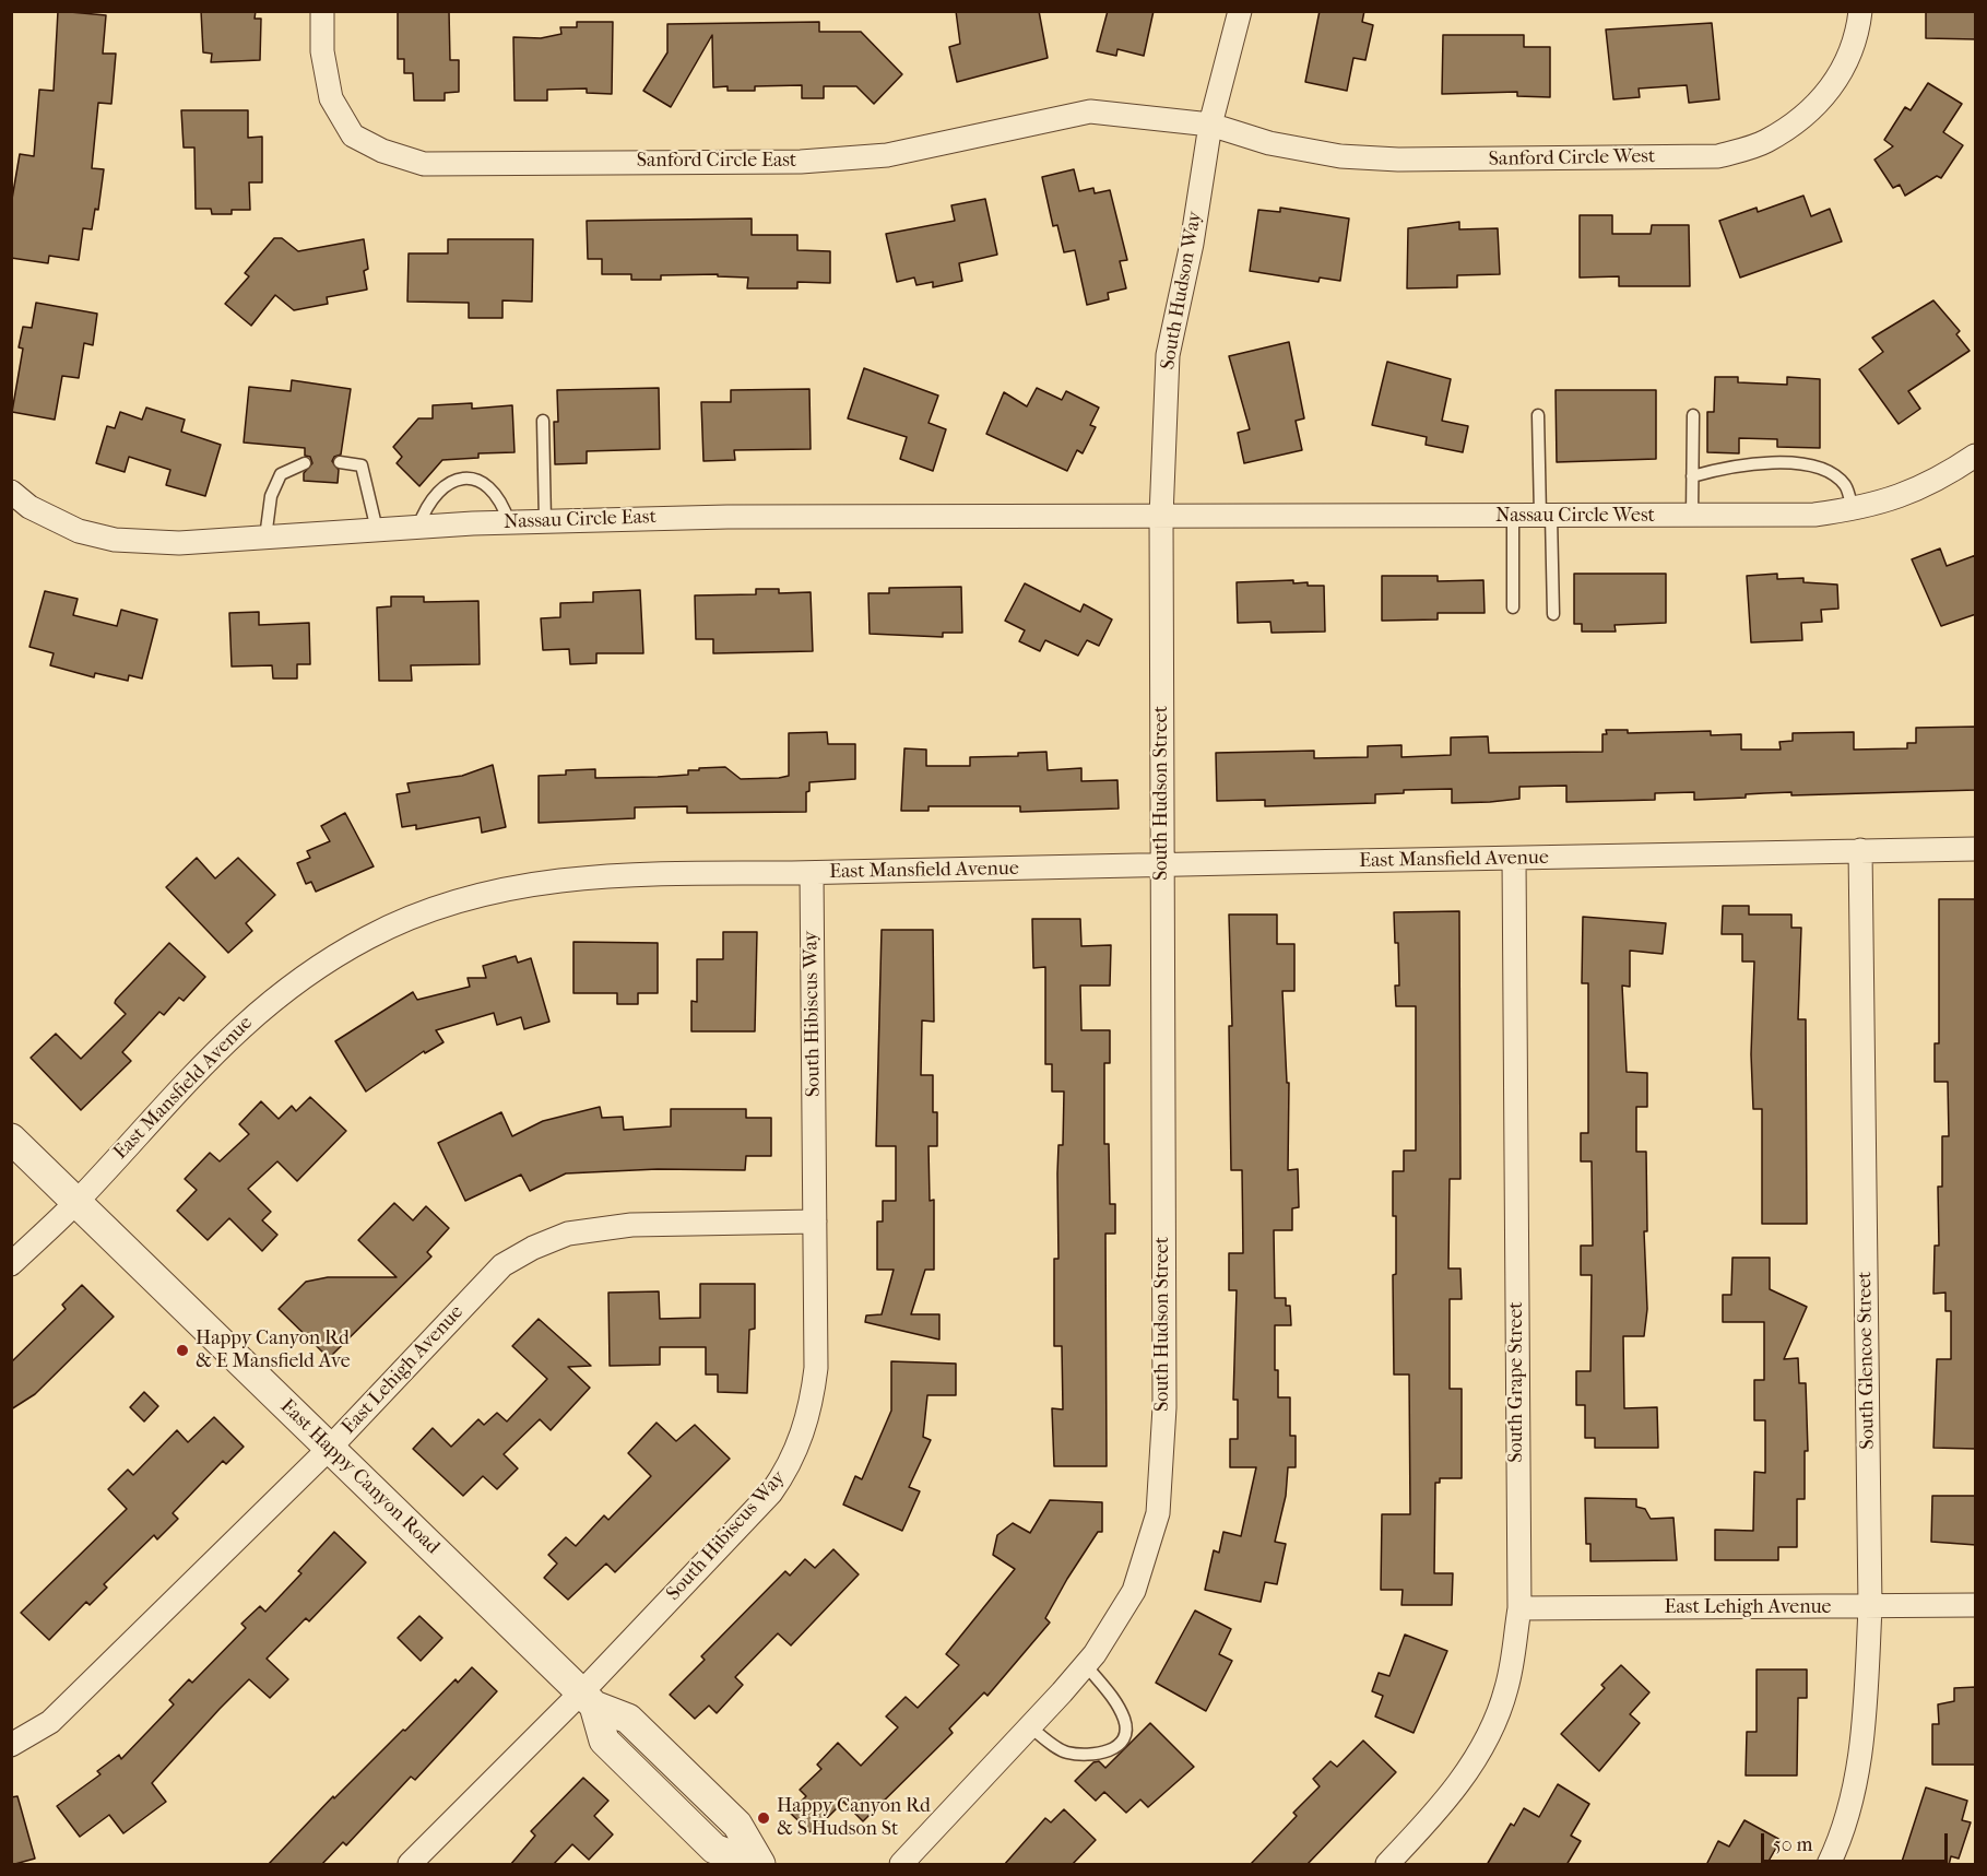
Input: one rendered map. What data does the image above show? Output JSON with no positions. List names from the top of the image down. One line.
{"streets":{"street":["Sanford Circle West","Sanford Circle East","South Hudson Way","Nassau Circle West","Nassau Circle East","South Hudson Street","East Mansfield Avenue","South Hibiscus Way","South Glencoe Street","East Lehigh Avenue","South Grape Street","East Happy Canyon Road"]},"crossings":[["Sanford Circle West","Sanford Circle East"],["Sanford Circle West","South Hudson Way"],["Sanford Circle East","South Hudson Way"],["South Hudson Way","Nassau Circle West"],["South Hudson Way","Nassau Circle East"],["South Hudson Way","South Hudson Street"],["Nassau Circle West","Nassau Circle East"],["South Hudson Street","East Mansfield Avenue"],["East Mansfield Avenue","South Hibiscus Way"],["East Mansfield Avenue","South Glencoe Street"],["East Mansfield Avenue","South Grape Street"],["East Mansfield Avenue","East Happy Canyon Road"],["South Hibiscus Way","East Lehigh Avenue"],["South Hibiscus Way","East Happy Canyon Road"],["South Glencoe Street","East Lehigh Avenue"],["East Lehigh Avenue","South Grape Street"],["East Lehigh Avenue","East Happy Canyon Road"]],"places":["Happy Canyon Rd & E Mansfield Ave","Happy Canyon Rd & S Hudson St"],"scale_bar":"50 m"}
